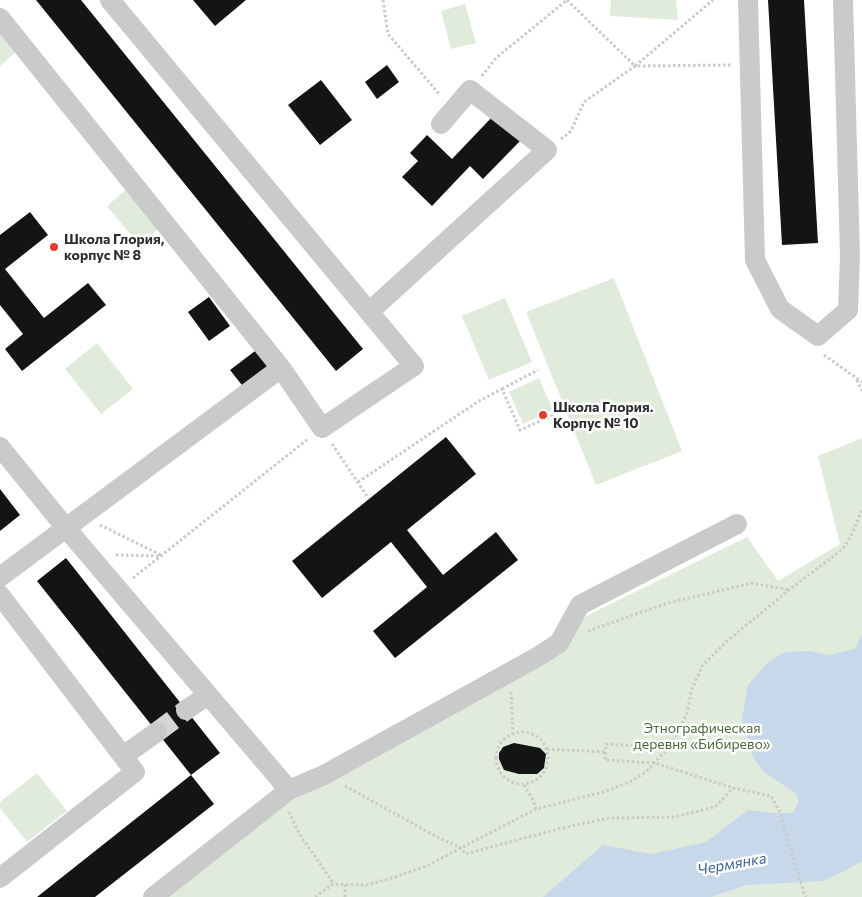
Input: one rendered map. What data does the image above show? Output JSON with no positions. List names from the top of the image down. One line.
{"water":["Чермянка"],"parks":["Этнографическая деревня «Бибирево»"],"places":["Школа Глория, корпус № 8","Школа Глория. Корпус № 10"]}
